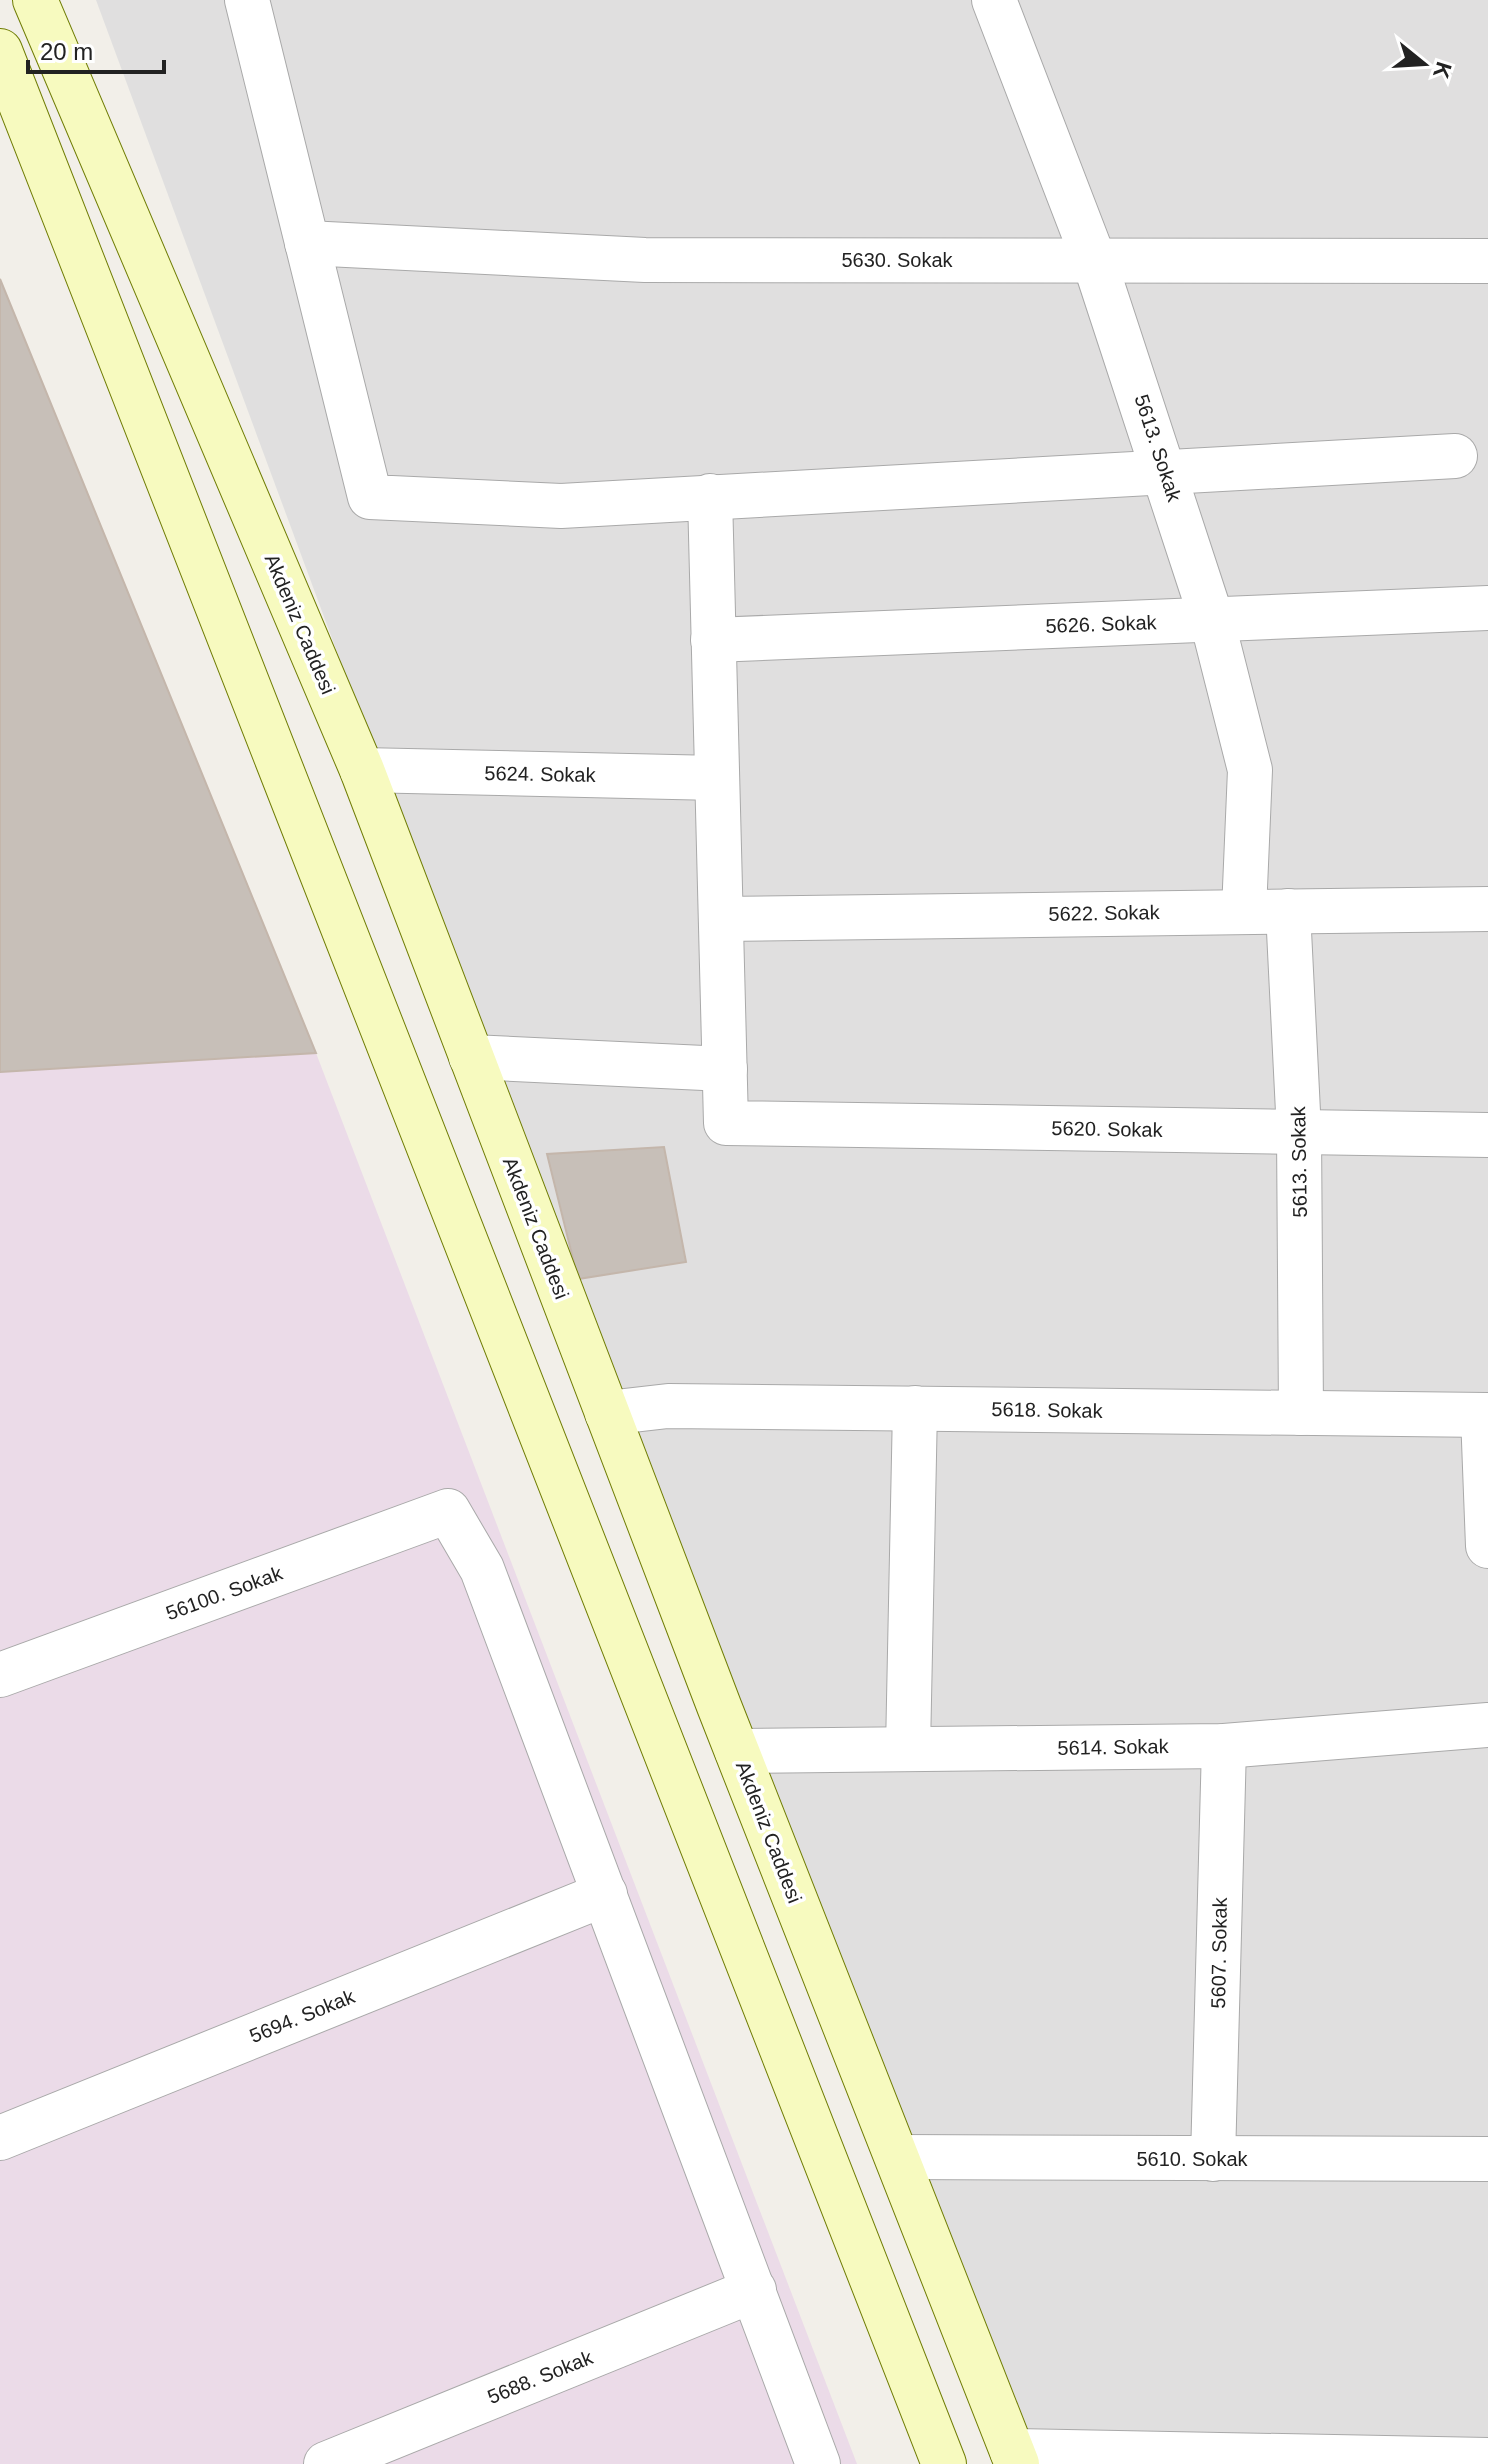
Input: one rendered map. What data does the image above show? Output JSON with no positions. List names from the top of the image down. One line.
{"streets":{"main road":["Akdeniz Caddesi"],"street":["5630. Sokak","5613. Sokak","5626. Sokak","5624. Sokak","5622. Sokak","5620. Sokak","5618. Sokak","56100. Sokak","5614. Sokak","5607. Sokak","5694. Sokak","5610. Sokak","5688. Sokak"]},"crossings":[["5630. Sokak","5613. Sokak"],["5613. Sokak","5626. Sokak"],["5613. Sokak","5622. Sokak"],["5613. Sokak","5620. Sokak"],["5613. Sokak","5618. Sokak"],["Akdeniz Caddesi","5624. Sokak"],["Akdeniz Caddesi","5618. Sokak"],["Akdeniz Caddesi","5614. Sokak"],["Akdeniz Caddesi","5610. Sokak"],["56100. Sokak","5694. Sokak"],["5614. Sokak","5607. Sokak"],["5607. Sokak","5610. Sokak"]],"scale_bar":"20 m","north":"right"}
